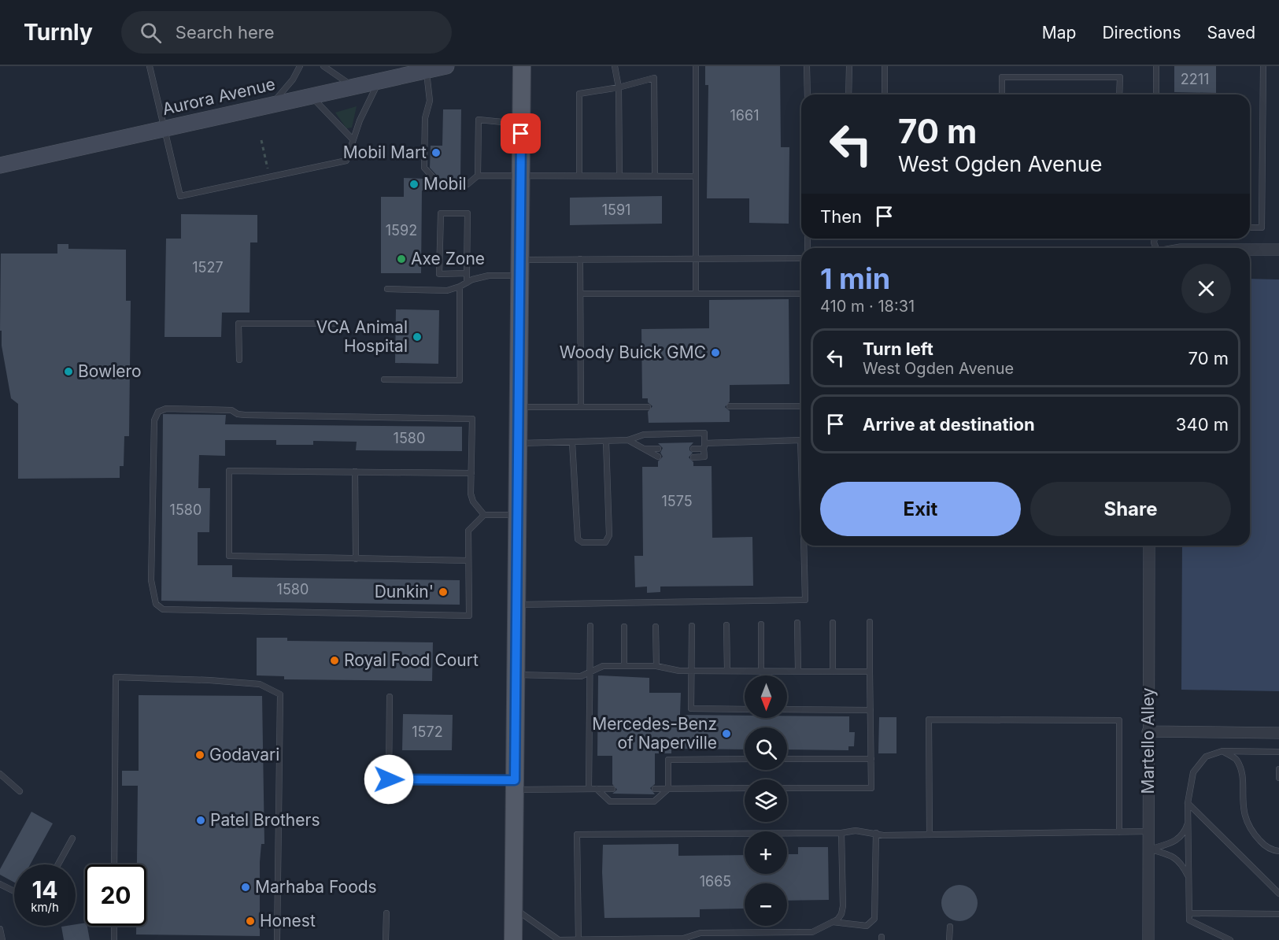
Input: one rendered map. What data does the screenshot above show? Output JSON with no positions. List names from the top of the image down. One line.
{"streets":{"main road":["Aurora Avenue"],"street":["Martello Alley"]},"places":["Mobil Mart","Mobil","Axe Zone","VCA Animal Hospital","Woody Buick GMC","Bowlero","Dunkin'","Royal Food Court","Mercedes-Benz of Naperville","Godavari","Patel Brothers","Marhaba Foods","Honest"],"house_numbers":["2211","1661","1591","1592","1527","1580","1575","1580","1580","1572","1665"],"north":"bottom","page":{"header":"Turnly","search":"Search here","nav":["Map","Directions","Saved"],"turn":["70 m","West Ogden Avenue"],"then":"Then","heading":["1 min","410 m · 18:31"],"list":[{"name":"Turn left","note":"West Ogden Avenue","value":"70 m"},{"name":"Arrive at destination","value":"340 m"}],"buttons":["Exit","Share"],"map_buttons":["+","−"],"speed":"14 km/h","limit":"20"}}
